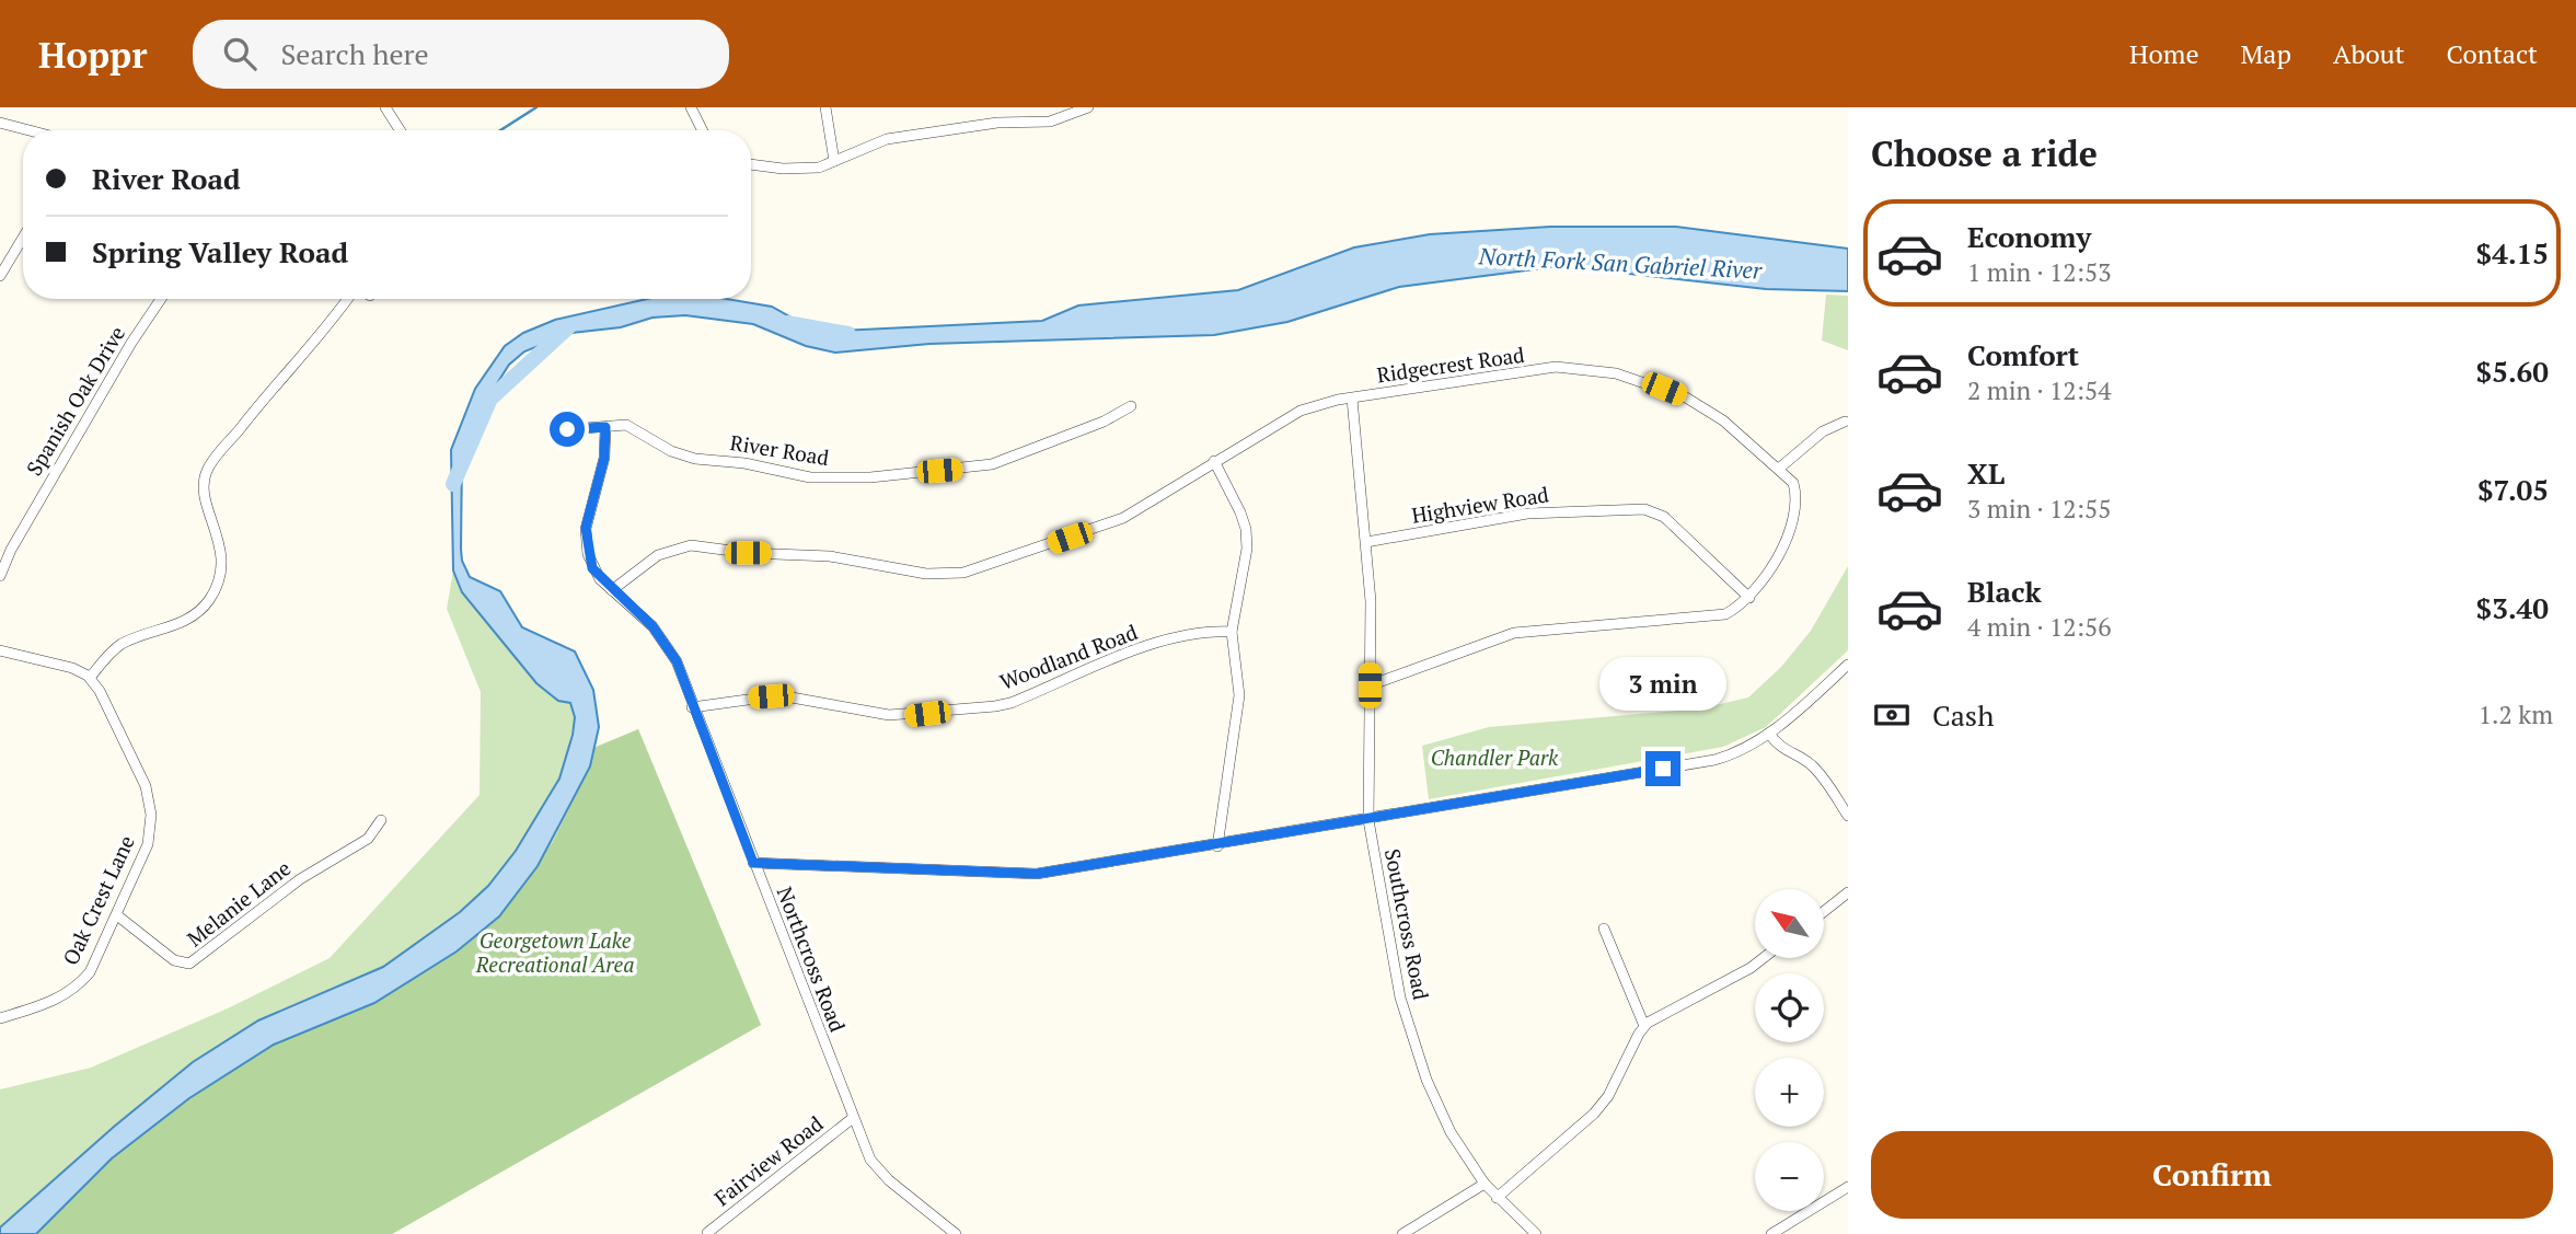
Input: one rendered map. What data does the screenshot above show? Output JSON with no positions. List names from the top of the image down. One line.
{"streets":{"street":["Ridgecrest Road","Spanish Oak Drive","River Road","Highview Road","Woodland Road","Oak Crest Lane","Melanie Lane","Southcross Road","Northcross Road","Fairview Road"]},"crossings":[["Ridgecrest Road","Highview Road"],["Ridgecrest Road","Southcross Road"],["Ridgecrest Road","Northcross Road"],["River Road","Northcross Road"],["Highview Road","Southcross Road"],["Woodland Road","Northcross Road"],["Oak Crest Lane","Melanie Lane"],["Northcross Road","Fairview Road"]],"water":["North Fork San Gabriel River"],"parks":["Chandler Park","Georgetown Lake Recreational Area"],"north":"top left","page":{"header":"Hoppr","search":"Search here","nav":["Home","Map","About","Contact"],"heading":"Choose a ride","banner":["River Road","Spring Valley Road"],"list":[{"name":"Economy","note":"1 min · 12:53","value":"$4.15"},{"name":"Comfort","note":"2 min · 12:54","value":"$5.60"},{"name":"XL","note":"3 min · 12:55","value":"$7.05"},{"name":"Black","note":"4 min · 12:56","value":"$3.40"}],"bubble":"3 min","pay":["Cash","1.2 km"],"map_buttons":["+","−"],"buttons":"Confirm"}}
